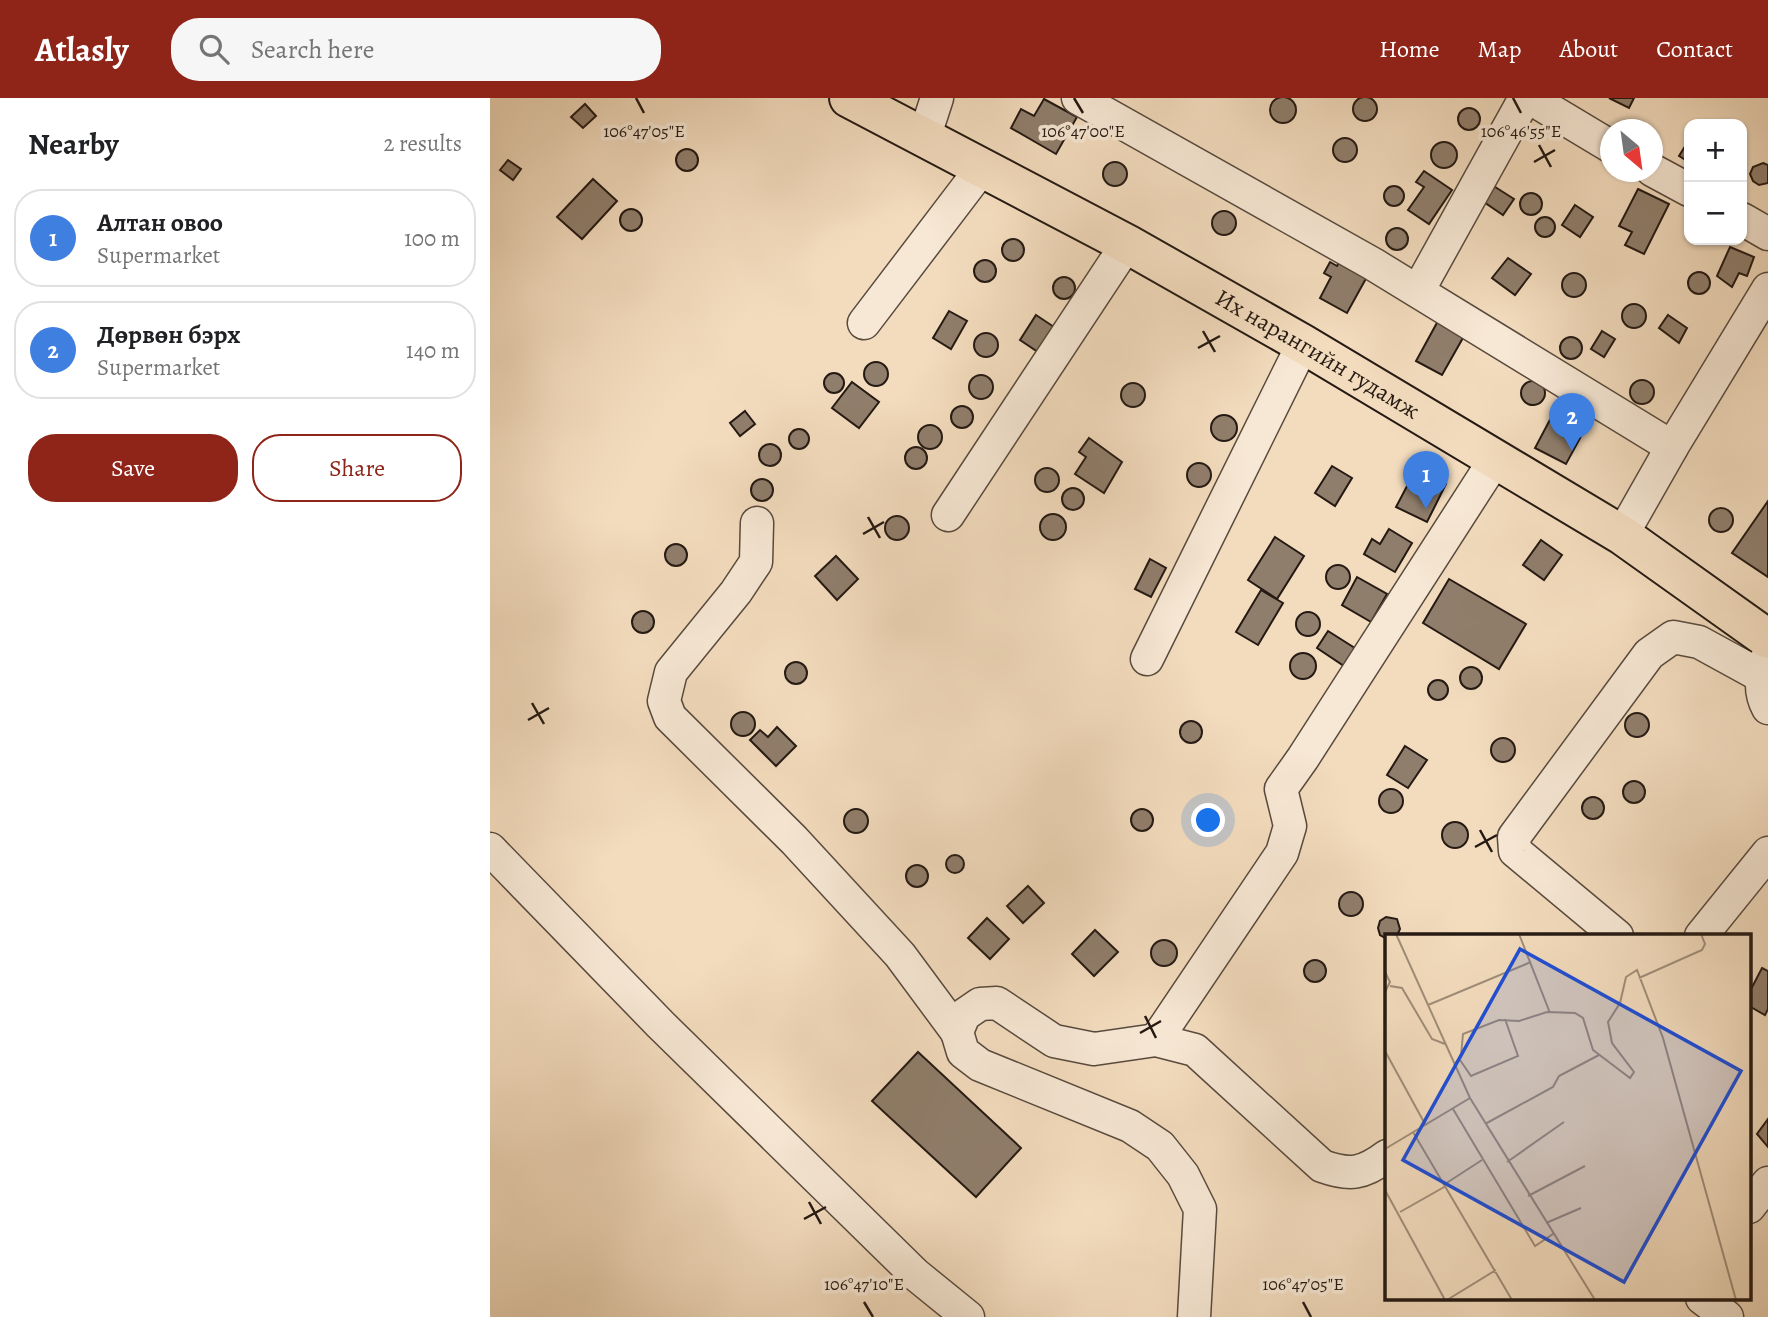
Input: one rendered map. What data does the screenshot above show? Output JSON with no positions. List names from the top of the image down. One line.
{"streets":{"main road":["Их нарангийн гудамж"]},"north":"bottom right","page":{"header":"Atlasly","search":"Search here","nav":["Home","Map","About","Contact"],"heading":["Nearby","2 results"],"map_buttons":["+","−"],"list":[{"mark":"1","name":"Алтан овоо","note":"Supermarket","value":"100 m"},{"mark":"2","name":"Дөрвөн бэрх","note":"Supermarket","value":"140 m"}],"pins":["2","1"],"buttons":["Save","Share"]},"coordinates":["106°47'05\"E","106°47'00\"E","106°46'55\"E","106°47'10\"E"]}
